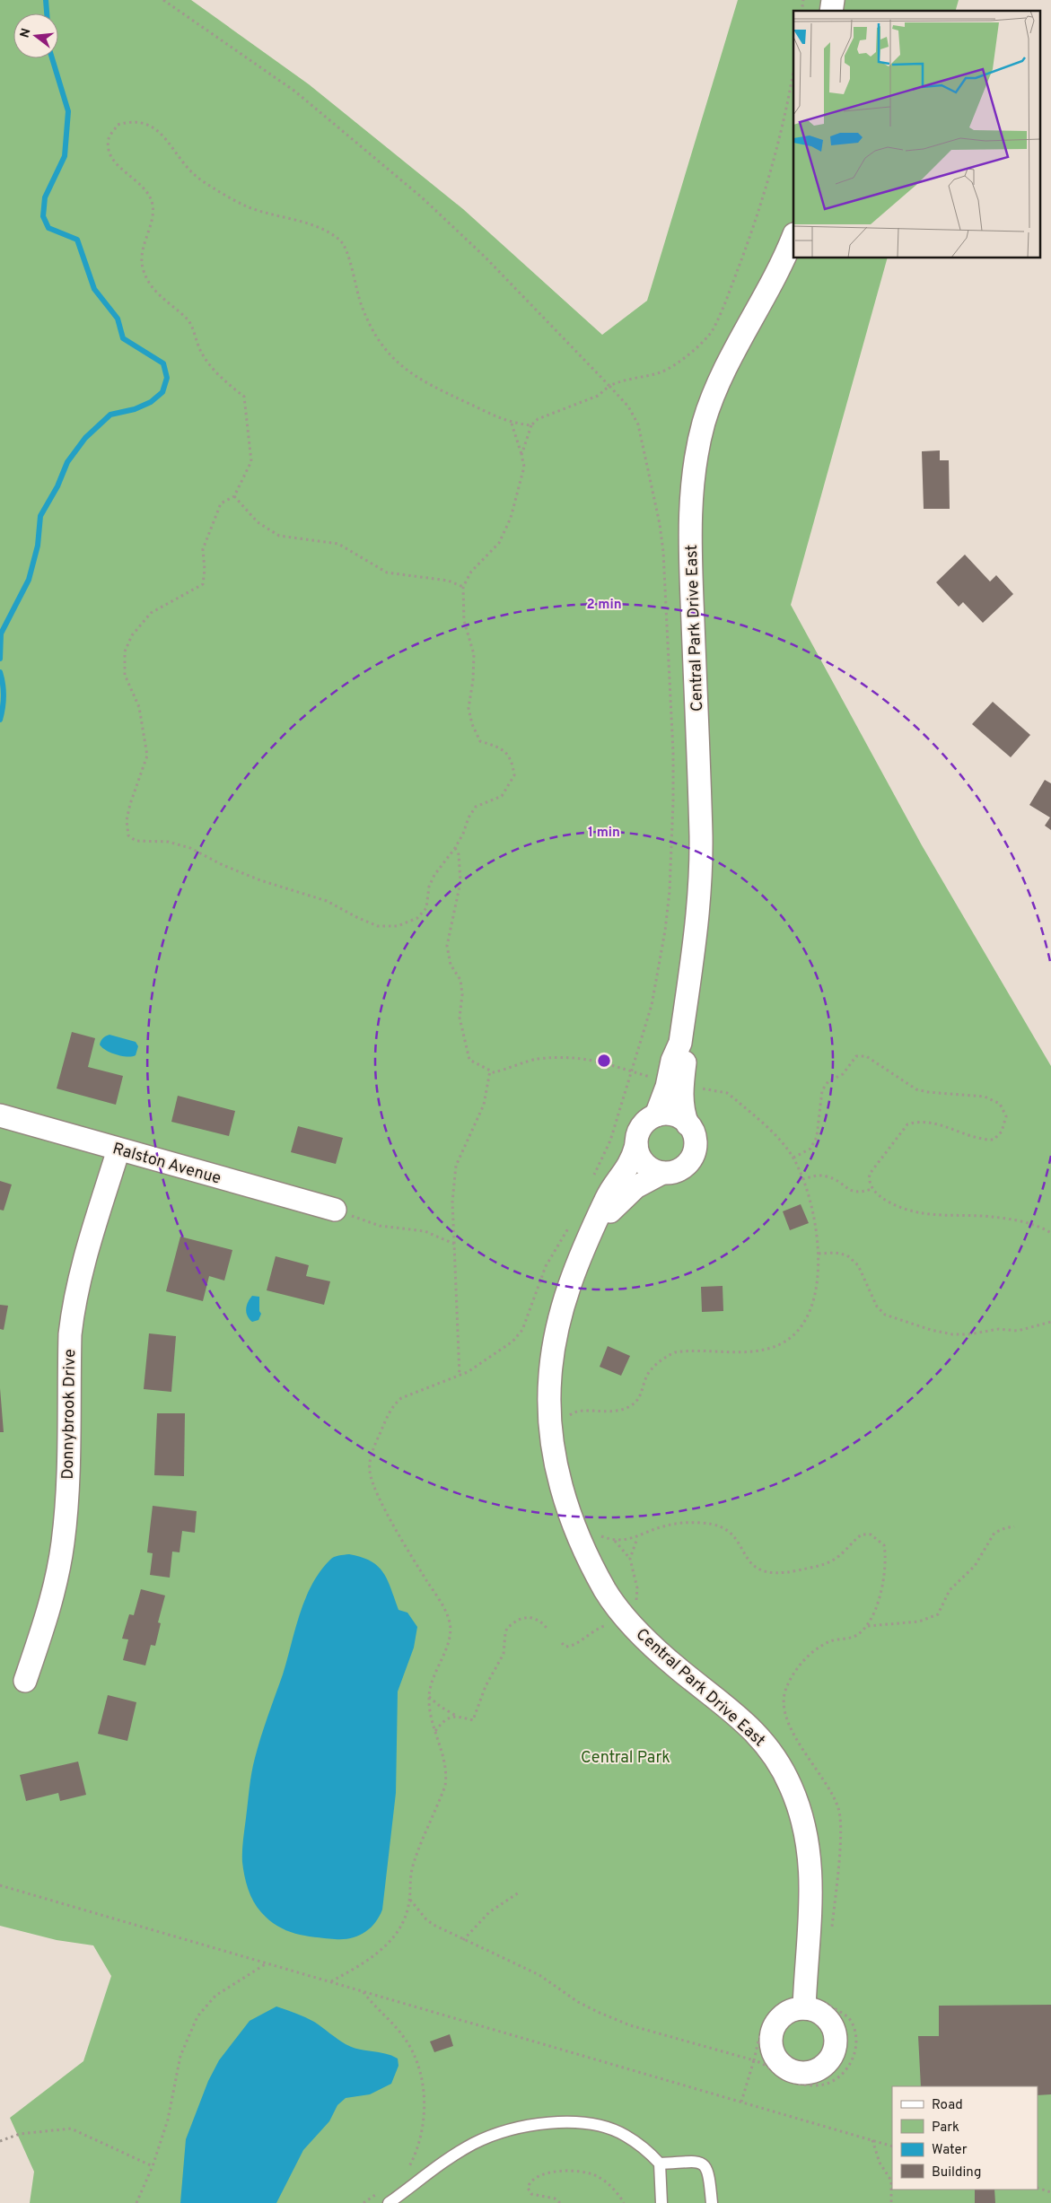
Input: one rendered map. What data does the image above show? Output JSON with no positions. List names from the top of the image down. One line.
{"streets":{"street":["Central Park Drive East","Ralston Avenue","Donnybrook Drive"]},"crossings":[["Ralston Avenue","Donnybrook Drive"]],"parks":["Central Park"],"legend":["Road","Park","Water","Building"],"north":"left","rings":["2 min","1 min"]}
